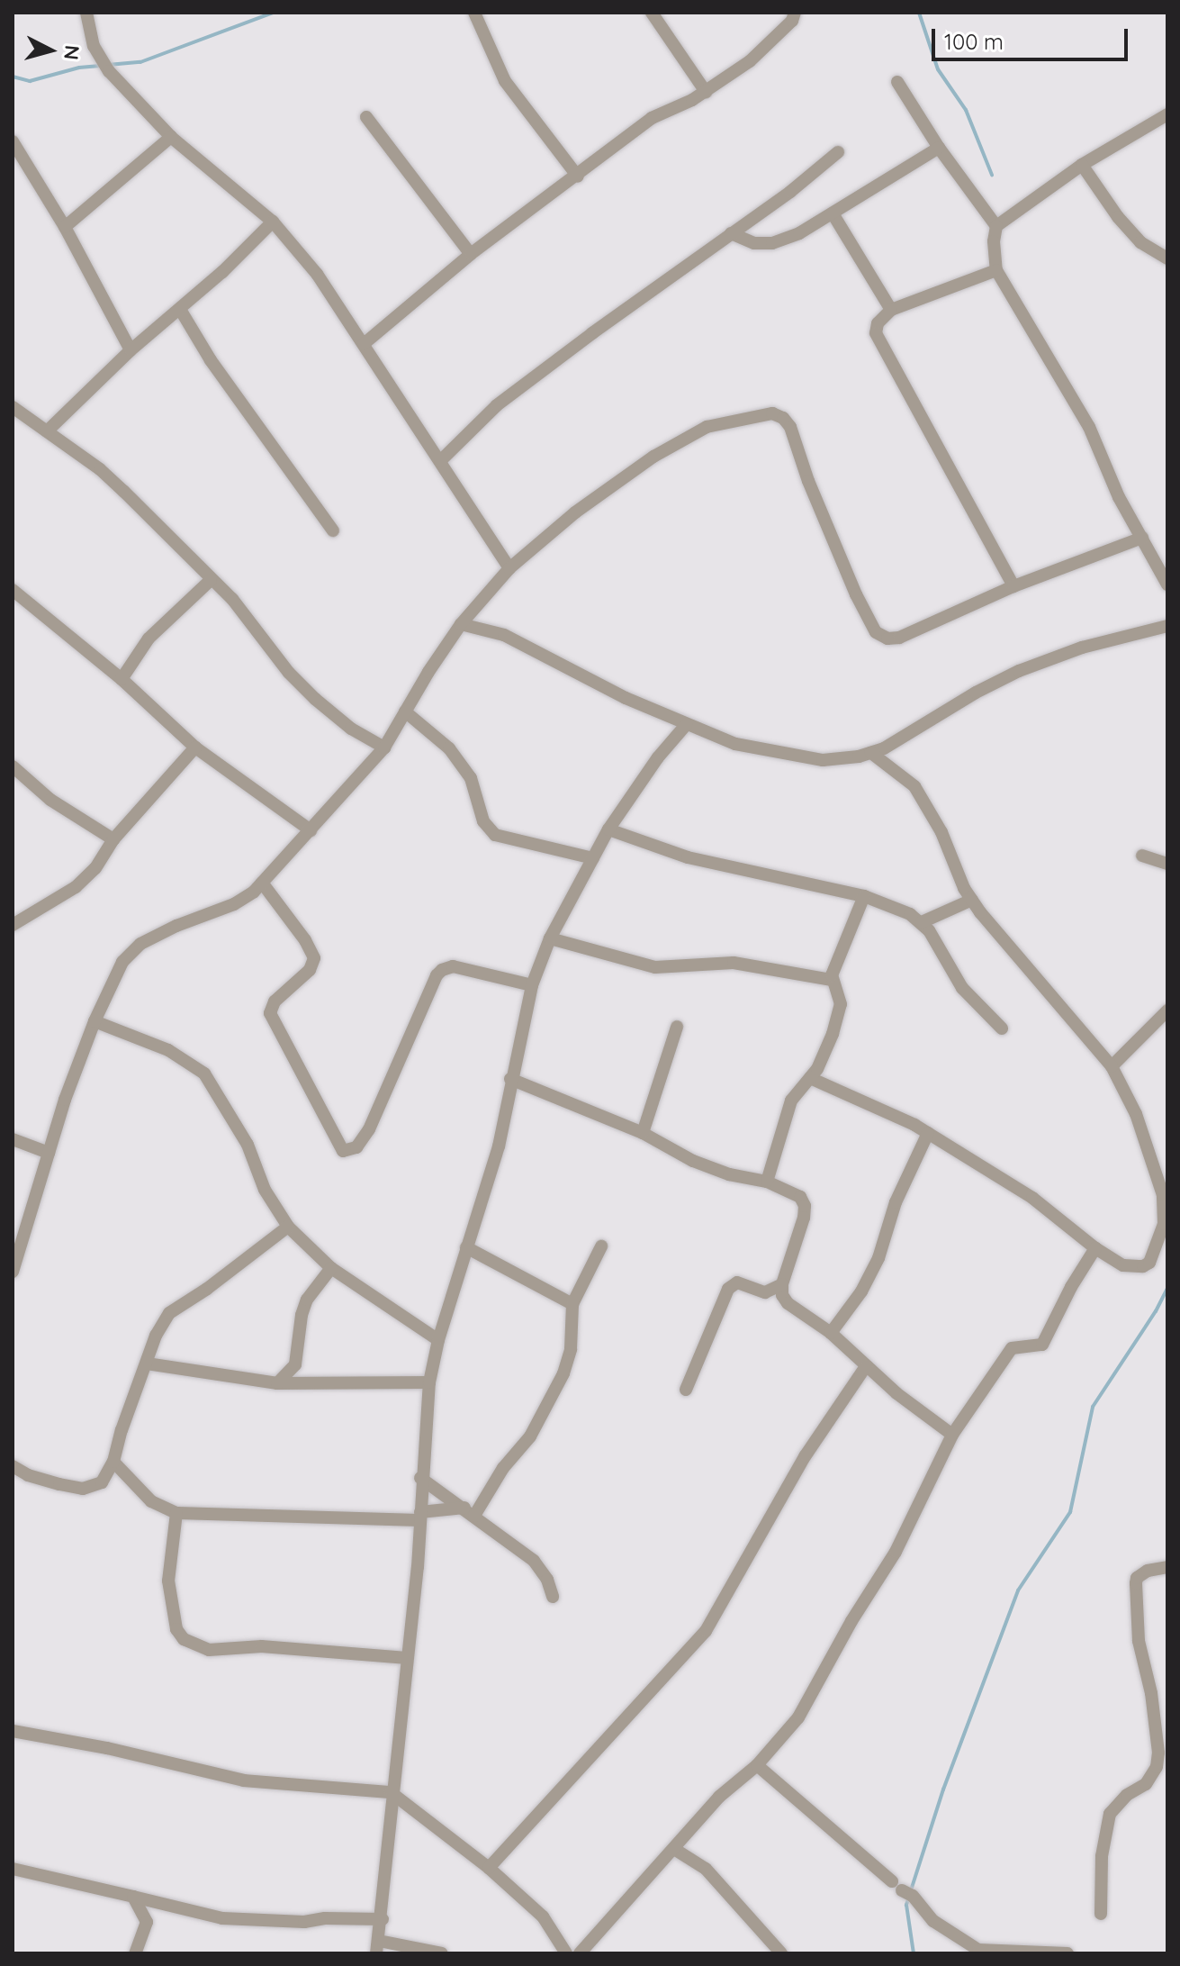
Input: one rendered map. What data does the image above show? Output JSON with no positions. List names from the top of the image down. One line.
{"scale_bar":"100 m","north":"right"}
